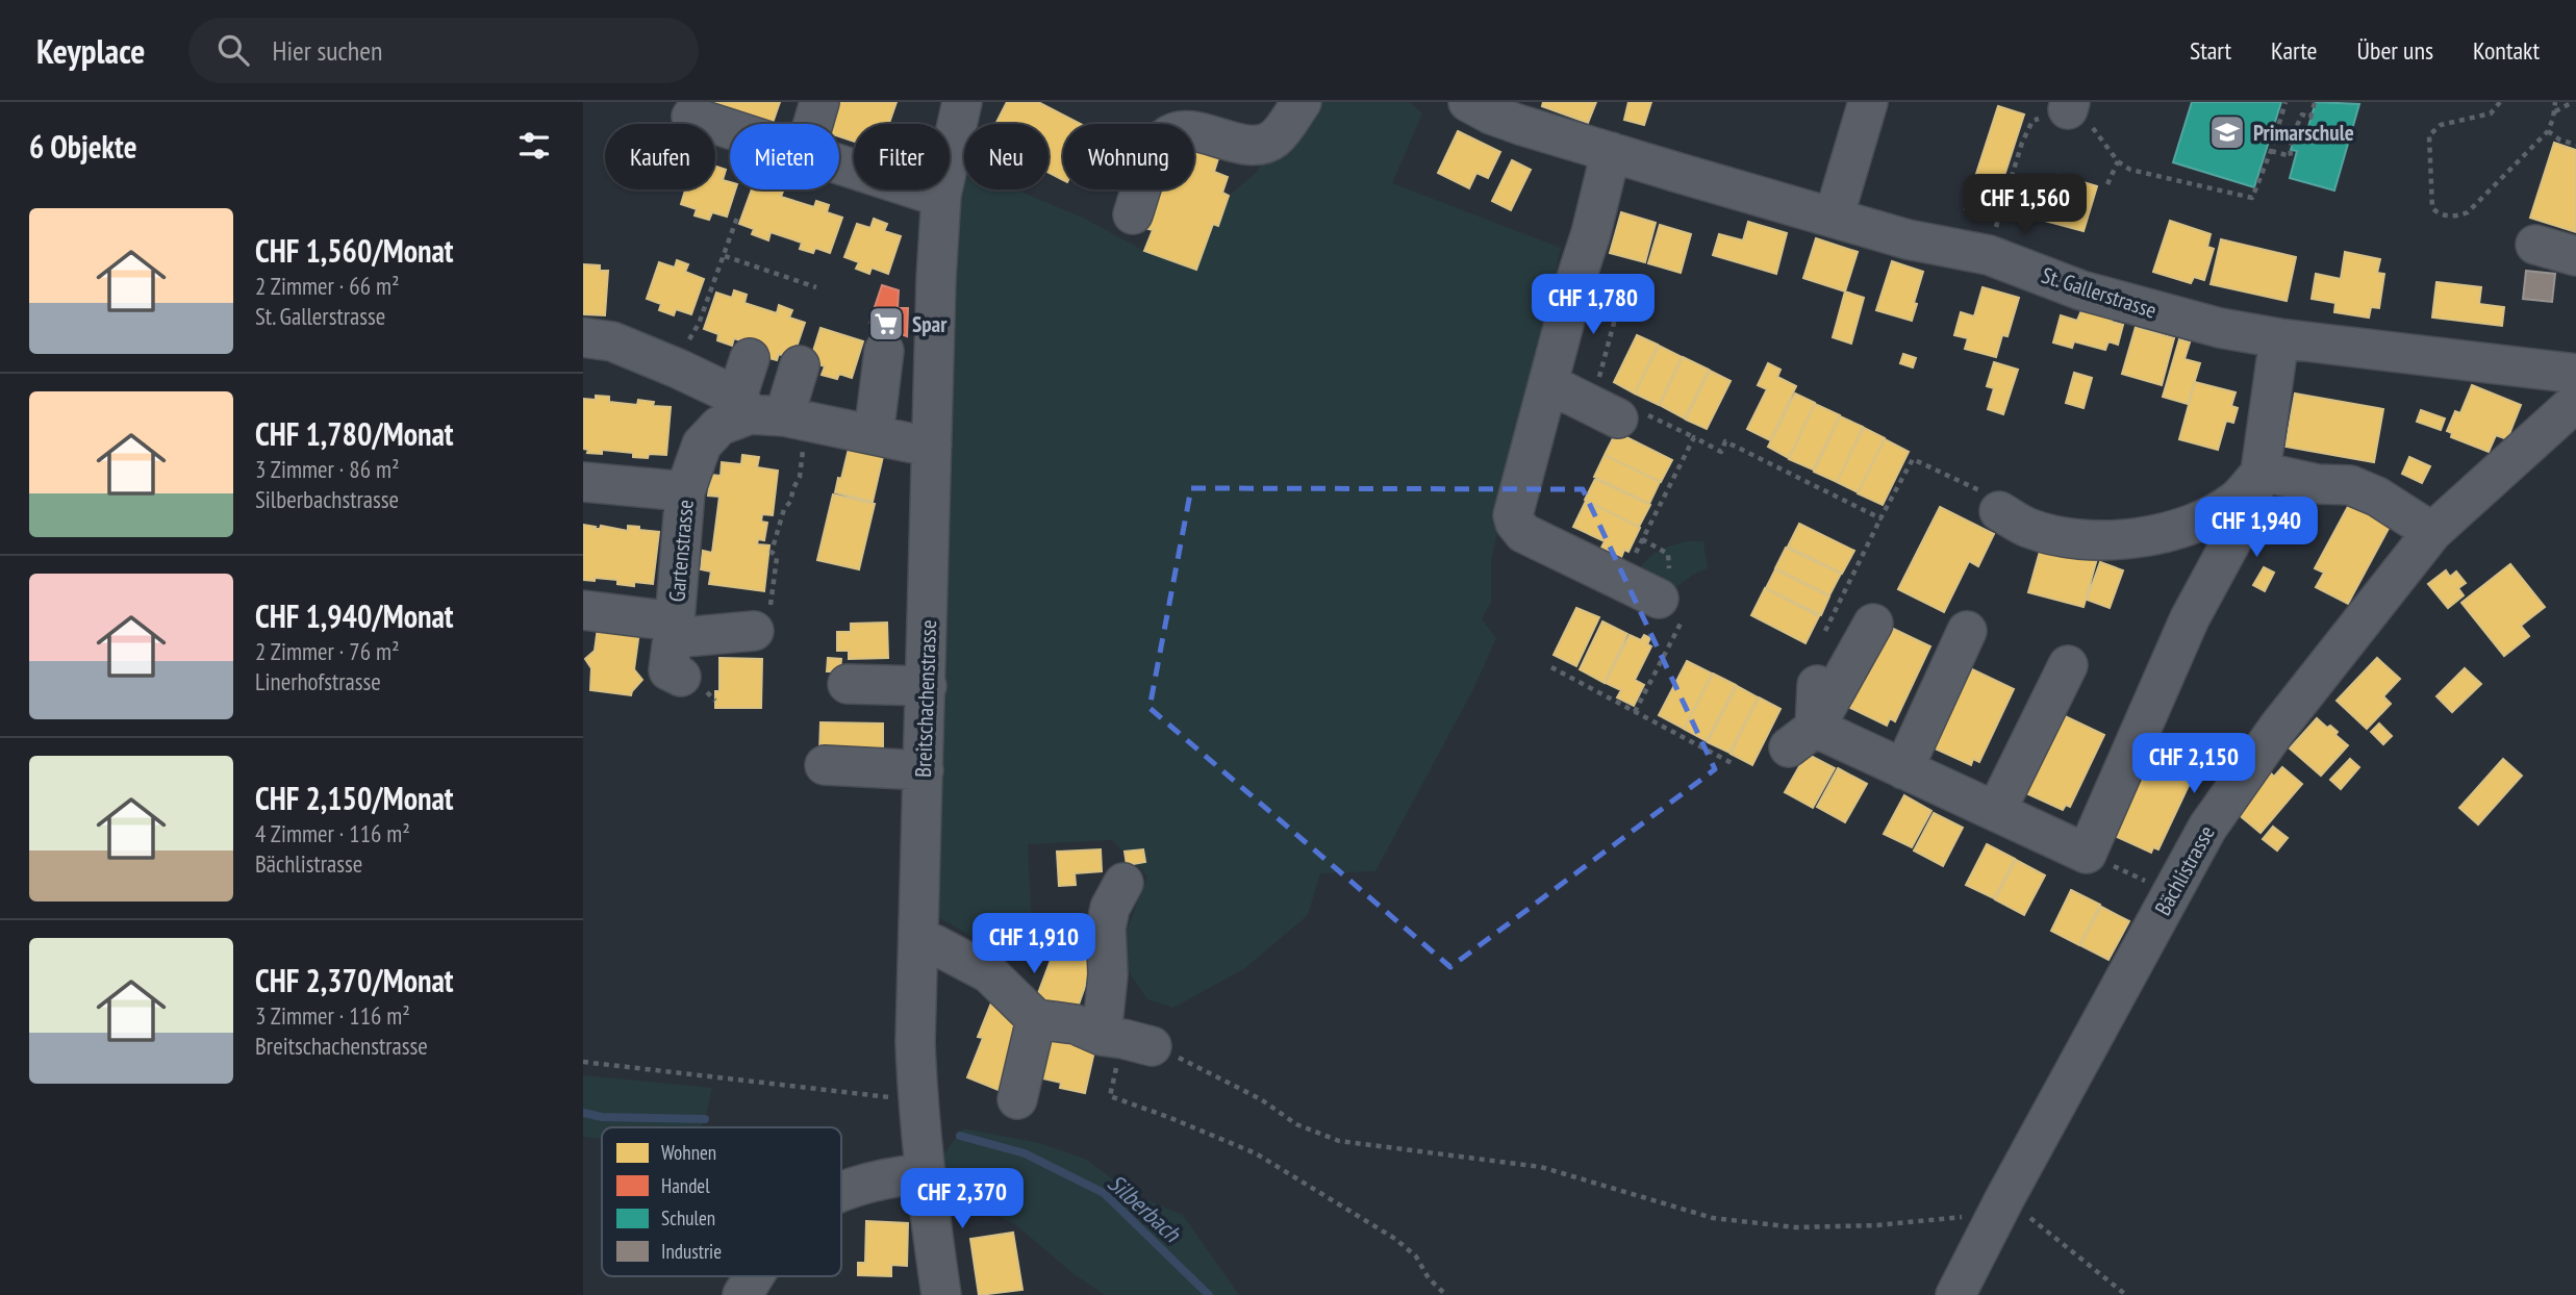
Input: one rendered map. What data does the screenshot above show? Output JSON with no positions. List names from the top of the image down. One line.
{"streets":{"street":["St. Gallerstrasse","Gartenstrasse","Breitschachenstrasse","Bächlistrasse"]},"water":["Silberbach"],"places":{"school or university":["Primarschule"],"supermarket":["Spar"]},"legend":["Wohnen","Handel","Schulen","Industrie"],"page":{"header":"Keyplace","search":"Hier suchen","nav":["Start","Karte","Über uns","Kontakt"],"heading":"6 Objekte","chip":["Kaufen","Mieten","Filter","Neu","Wohnung"],"price":["CHF 1,560","CHF 1,780","CHF 1,940","CHF 2,150","CHF 1,910","CHF 2,370"],"list":[{"name":"CHF 1,560/Monat","note":"2 Zimmer · 66 m² · St. Gallerstrasse"},{"name":"CHF 1,780/Monat","note":"3 Zimmer · 86 m² · Silberbachstrasse"},{"name":"CHF 1,940/Monat","note":"2 Zimmer · 76 m² · Linerhofstrasse"},{"name":"CHF 2,150/Monat","note":"4 Zimmer · 116 m² · Bächlistrasse"},{"name":"CHF 2,370/Monat","note":"3 Zimmer · 116 m² · Breitschachenstrasse"}]}}
